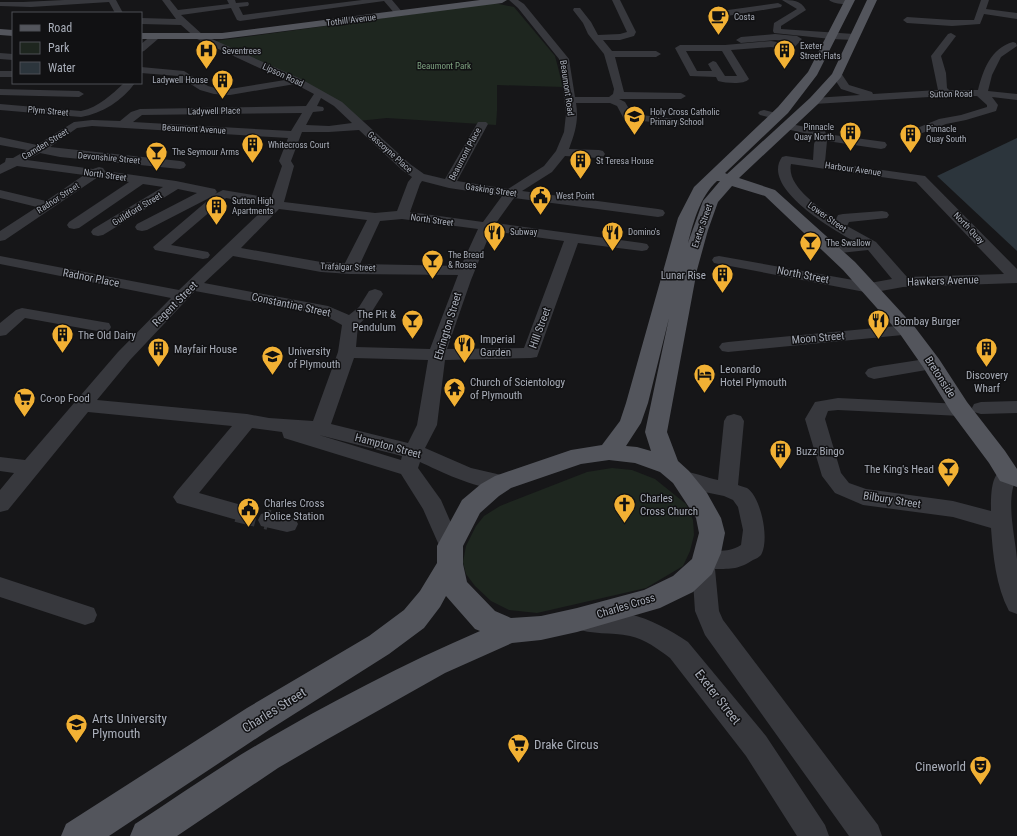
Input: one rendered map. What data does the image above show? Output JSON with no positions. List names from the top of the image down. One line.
{"streets":{"main road":["Tothill Avenue","Exeter Street","Bretonside","Charles Cross","Charles Street"],"street":["Lipson Road","Beaumont Road","Sutton Road","Plym Street","Ladywell Place","Beaumont Avenue","Camden Street","Gascoyne Place","Beaumont Place","Devonshire Street","Harbour Avenue","North Street","Gasking Street","Radnor Street","Guildford Street","Lower Street","North Quay","Trafalgar Street","Radnor Place","Hawkers Avenue","Regent Street","Constantine Street","Ebrington Street","Hill Street","Moon Street","Hampton Street","Bilbury Street"]},"crossings":[["Tothill Avenue","Lipson Road"],["Lipson Road","Ladywell Place"],["Lipson Road","Beaumont Avenue"],["Lipson Road","Gascoyne Place"],["Lipson Road","Regent Street"],["Beaumont Road","Gasking Street"],["Beaumont Road","Ebrington Street"],["Sutton Road","Exeter Street"],["Ladywell Place","Beaumont Avenue"],["Ladywell Place","Regent Street"],["Beaumont Avenue","Camden Street"],["Beaumont Avenue","Gascoyne Place"],["Beaumont Avenue","Regent Street"],["Camden Street","Devonshire Street"],["Camden Street","North Street"],["Gascoyne Place","Gasking Street"],["Beaumont Place","Gasking Street"],["Devonshire Street","Radnor Street"],["Devonshire Street","Guildford Street"],["Harbour Avenue","Lower Street"],["Harbour Avenue","North Quay"],["North Street","Radnor Street"],["North Street","Guildford Street"],["North Street","Hawkers Avenue"],["North Street","Regent Street"],["North Street","Ebrington Street"],["North Street","Hill Street"],["North Street","Bretonside"],["Gasking Street","Ebrington Street"],["Lower Street","Hawkers Avenue"],["Exeter Street","Bretonside"],["Exeter Street","Charles Cross"],["North Quay","Hawkers Avenue"],["Trafalgar Street","Regent Street"],["Trafalgar Street","Ebrington Street"],["Radnor Place","Regent Street"],["Radnor Place","Constantine Street"],["Hawkers Avenue","Bretonside"],["Regent Street","Constantine Street"],["Regent Street","Hampton Street"],["Ebrington Street","Hill Street"],["Ebrington Street","Hampton Street"],["Moon Street","Bretonside"],["Bretonside","Bilbury Street"],["Hampton Street","Charles Street"]],"parks":["Beaumont Park"],"places":{"cafe":["Costa"],"hospital":["Seventrees"],"building":["Exeter Street Flats","Ladywell House","Pinnacle Quay North","Pinnacle Quay South","Whitecross Court","St Teresa House","Sutton High Apartments","Lunar Rise","The Old Dairy","Mayfair House","Discovery Wharf","Buzz Bingo"],"school or university":["Holy Cross Catholic Primary School","University of Plymouth","Arts University Plymouth"],"bar":["The Seymour Arms","The Swallow","The Bread & Roses","The Pit & Pendulum","The King's Head"],"public building":["West Point","Charles Cross Police Station"],"restaurant":["Subway","Domino's","Bombay Burger","Imperial Garden"],"hotel":["Leonardo Hotel Plymouth"],"temple":["Church of Scientology of Plymouth"],"supermarket":["Co-op Food","Drake Circus"],"church":["Charles Cross Church"],"theatre":["Cineworld"]},"legend":["Road","Park","Water"]}
